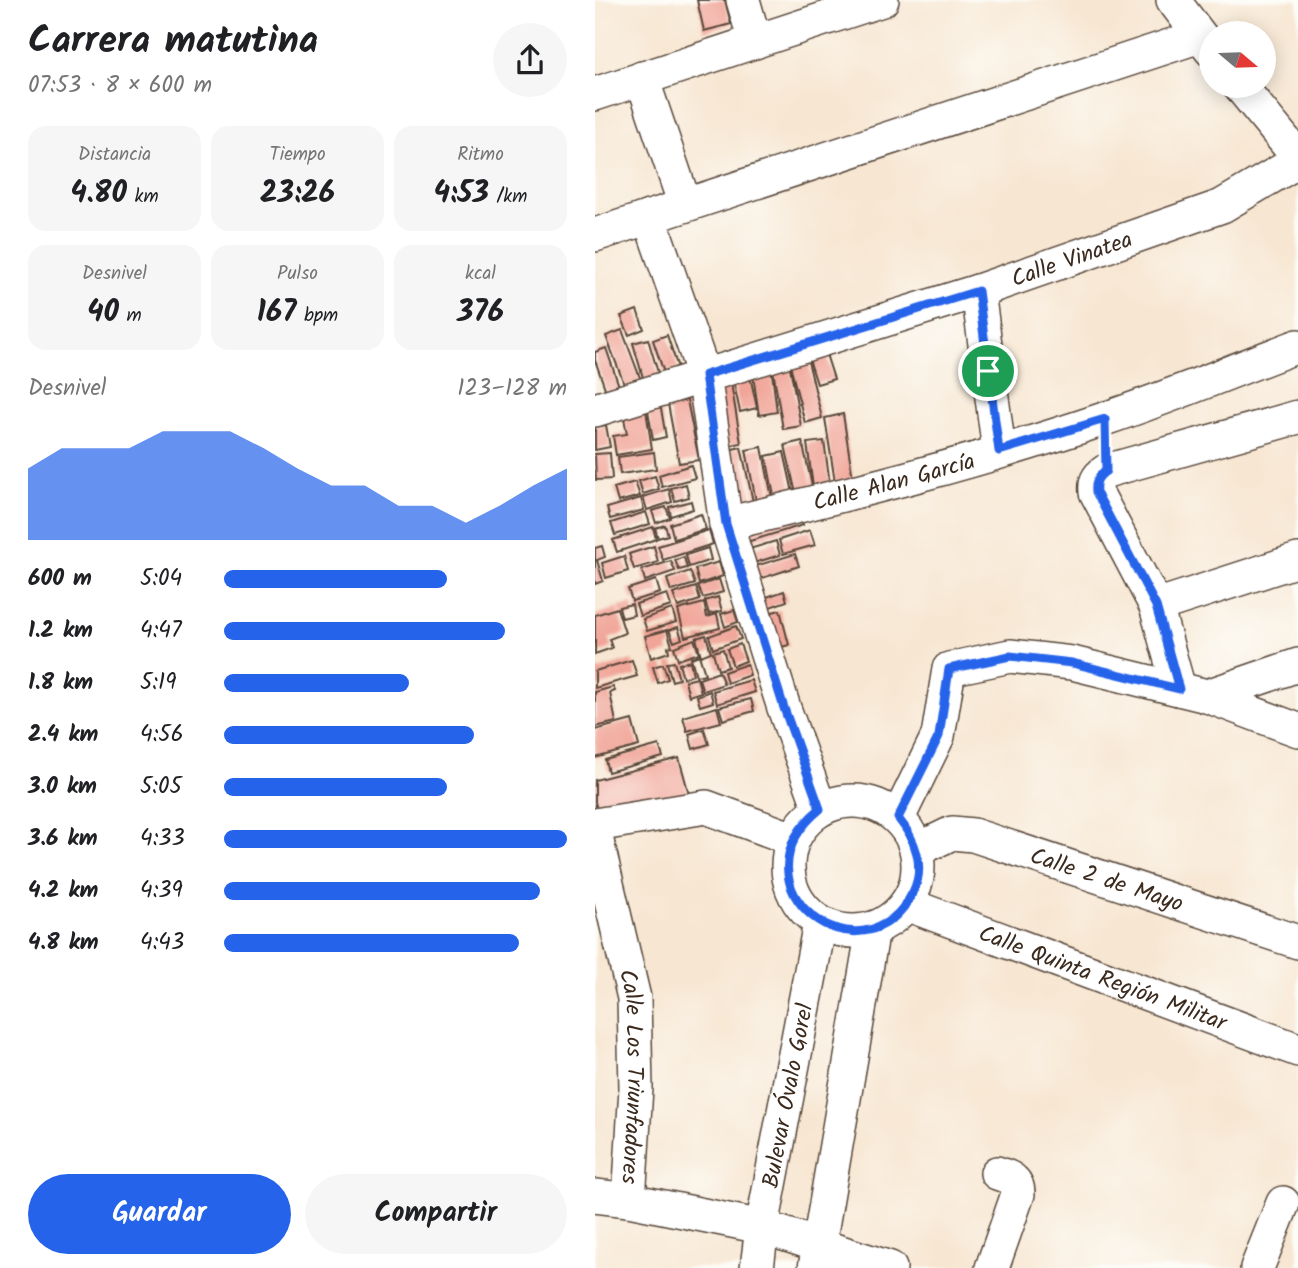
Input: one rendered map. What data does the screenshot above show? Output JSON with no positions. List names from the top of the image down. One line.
{"streets":{"street":["Calle Vinatea","Calle Alan García","Calle 2 de Mayo","Calle Quinta Región Militar","Calle Los Triunfadores","Bulevar Óvalo Gorel"]},"crossings":[["Calle 2 de Mayo","Calle Quinta Región Militar"],["Calle 2 de Mayo","Bulevar Óvalo Gorel"],["Calle Quinta Región Militar","Bulevar Óvalo Gorel"]],"north":"right","page":{"heading":["Carrera matutina","07:53 · 8 × 600 m"],"stats":[["Distancia","4.80 km"],["Tiempo","23:26"],["Ritmo","4:53 /km"],["Desnivel","40 m"],["Pulso","167 bpm"],["kcal","376"]],"chart":["Desnivel","123–128 m"],"list":[{"name":"600 m","note":"5:04"},{"name":"1.2 km","note":"4:47"},{"name":"1.8 km","note":"5:19"},{"name":"2.4 km","note":"4:56"},{"name":"3.0 km","note":"5:05"},{"name":"3.6 km","note":"4:33"},{"name":"4.2 km","note":"4:39"},{"name":"4.8 km","note":"4:43"}],"buttons":["Guardar","Compartir"]}}
